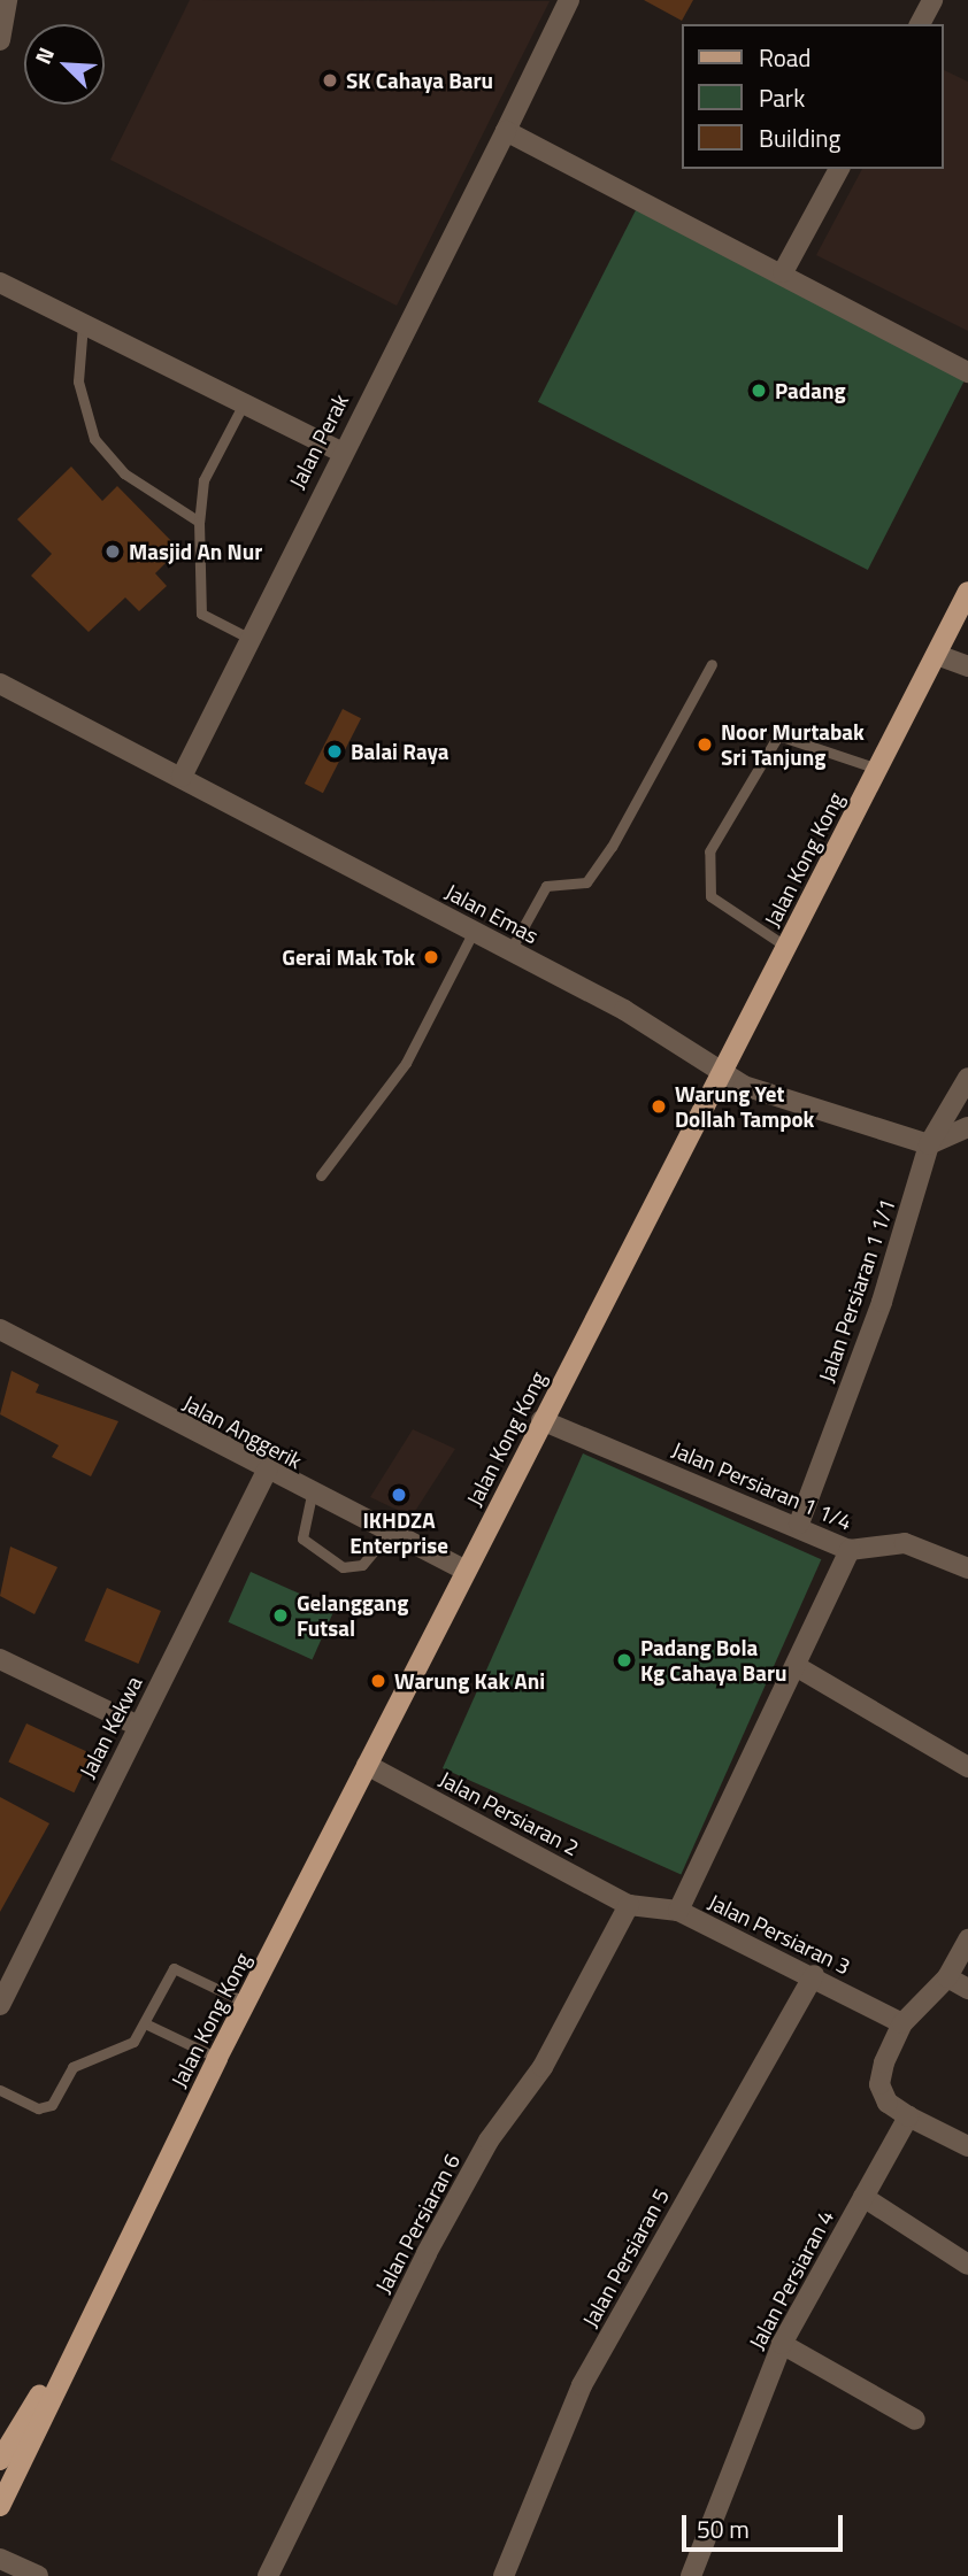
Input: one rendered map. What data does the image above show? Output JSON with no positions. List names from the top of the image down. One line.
{"streets":{"main road":["Jalan Kong Kong"],"street":["Jalan Perak","Jalan Emas","Jalan Persiaran 1 1/1","Jalan Anggerik","Jalan Persiaran 1 1/4","Jalan Kekwa","Jalan Persiaran 2","Jalan Persiaran 3","Jalan Persiaran 6","Jalan Persiaran 5","Jalan Persiaran 4"]},"crossings":[["Jalan Perak","Jalan Emas"],["Jalan Kong Kong","Jalan Emas"],["Jalan Kong Kong","Jalan Anggerik"],["Jalan Kong Kong","Jalan Persiaran 1 1/4"],["Jalan Kong Kong","Jalan Persiaran 2"],["Jalan Emas","Jalan Persiaran 1 1/1"],["Jalan Persiaran 1 1/1","Jalan Persiaran 1 1/4"],["Jalan Anggerik","Jalan Kekwa"],["Jalan Persiaran 2","Jalan Persiaran 3"],["Jalan Persiaran 2","Jalan Persiaran 6"],["Jalan Persiaran 3","Jalan Persiaran 6"],["Jalan Persiaran 3","Jalan Persiaran 5"]],"places":["SK Cahaya Baru","Padang","Masjid An Nur","Noor Murtabak Sri Tanjung","Balai Raya","Gerai Mak Tok","Warung Yet Dollah Tampok","IKHDZA Enterprise","Gelanggang Futsal","Padang Bola Kg Cahaya Baru","Warung Kak Ani"],"legend":["Road","Park","Building"],"scale_bar":"50 m","north":"top left"}
